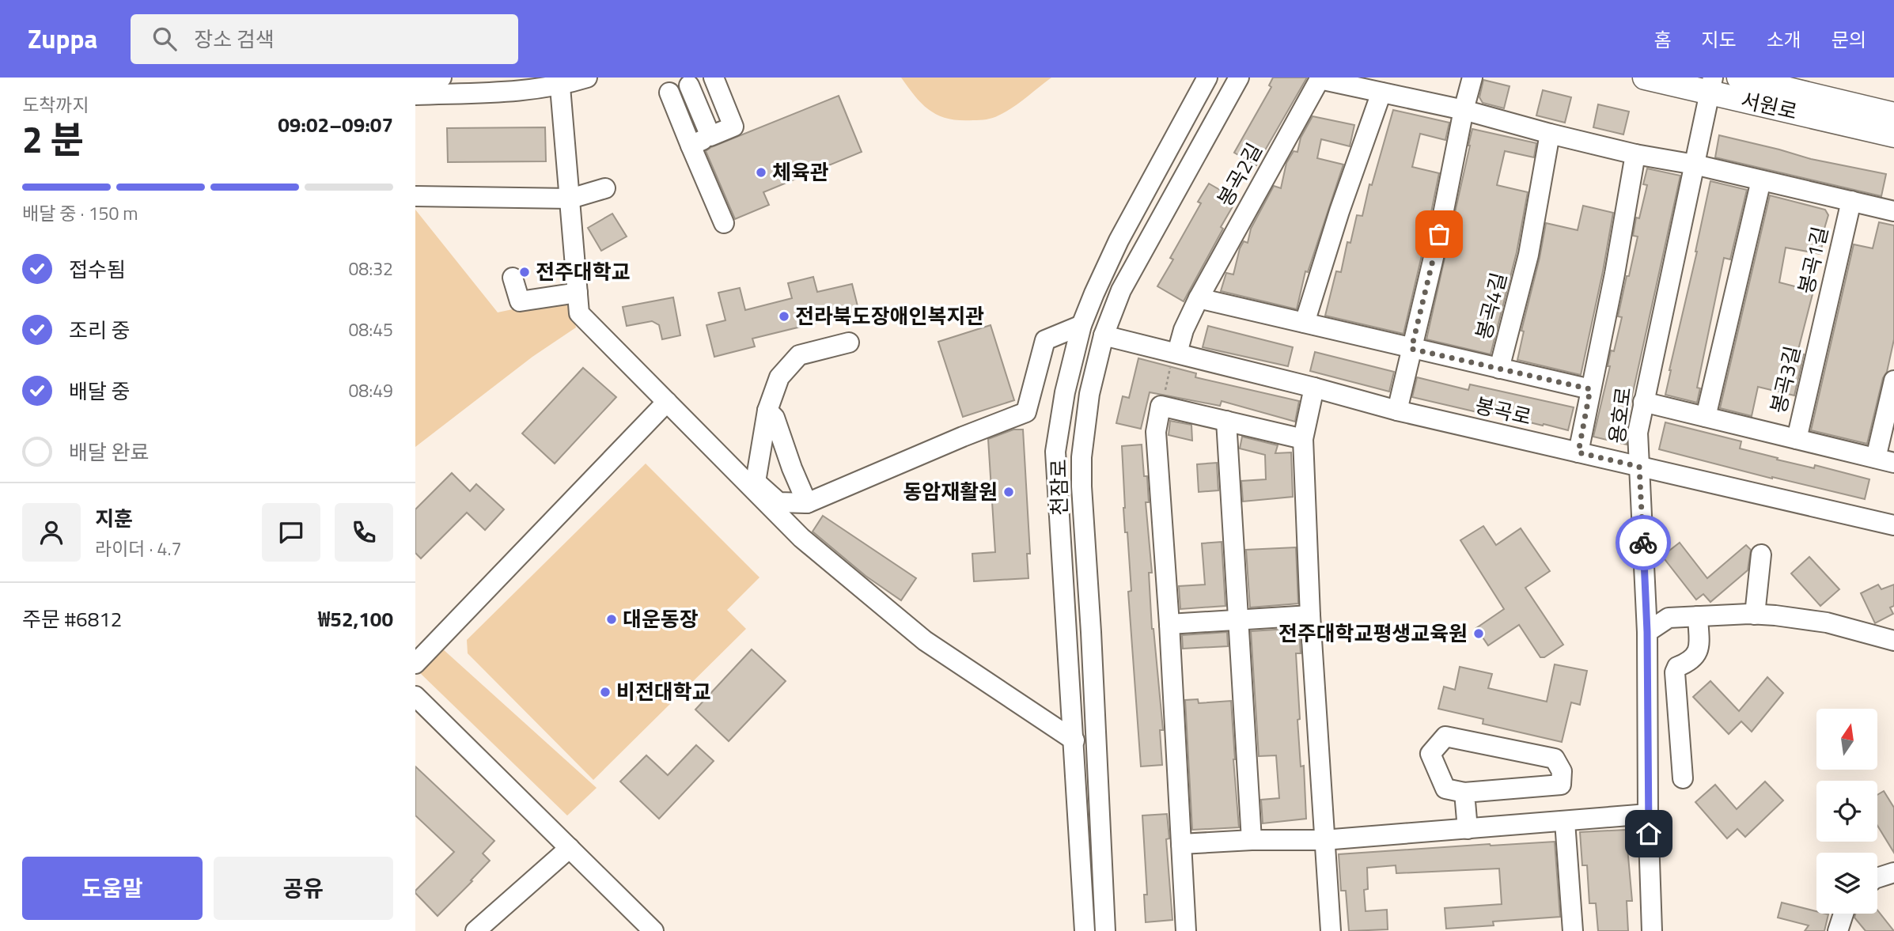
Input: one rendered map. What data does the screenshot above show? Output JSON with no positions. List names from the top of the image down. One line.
{"streets":{"main road":["서원로"],"street":["봉곡2길","봉곡1길","봉곡4길","봉곡3길","봉곡로","용호로","천잠로"]},"crossings":[["서원로","용호로"],["봉곡2길","봉곡4길"],["봉곡2길","봉곡로"],["봉곡2길","용호로"],["봉곡1길","봉곡3길"],["봉곡3길","용호로"],["봉곡로","용호로"],["봉곡로","천잠로"]],"places":["체육관","전주대학교","전라북도장애인복지관","동암재활원","대운동장","전주대학교평생교육원","비전대학교"],"north":"top","page":{"header":"Zuppa","search":"장소 검색","nav":["홈","지도","소개","문의"],"heading":["2 분","도착까지","09:02–09:07"],"panel":["지훈","라이더 · 4.7","주문 #6812","₩52,100"],"bar":"배달 중 · 150 m","list":[["접수됨","08:32"],["조리 중","08:45"],["배달 중","08:49"],"배달 완료"],"buttons":["도움말","공유"]}}
